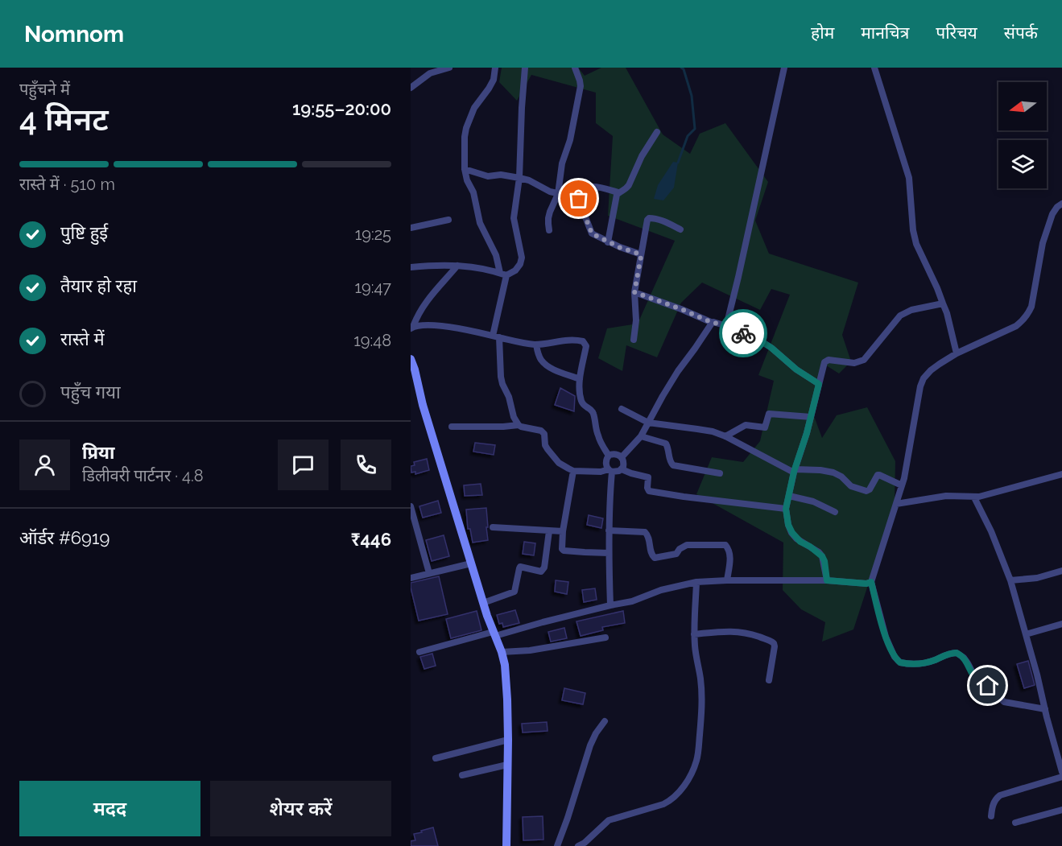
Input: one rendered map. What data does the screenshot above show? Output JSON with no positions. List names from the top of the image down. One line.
{"north":"left","page":{"header":"Nomnom","nav":["होम","मानचित्र","परिचय","संपर्क"],"heading":["4 मिनट","पहुँचने में","19:55–20:00"],"panel":["प्रिया","डिलीवरी पार्टनर · 4.8","ऑर्डर #6919","₹446"],"bar":"रास्ते में · 510 m","list":[["पुष्टि हुई","19:25"],["तैयार हो रहा","19:47"],["रास्ते में","19:48"],"पहुँच गया"],"buttons":["मदद","शेयर करें"]}}
